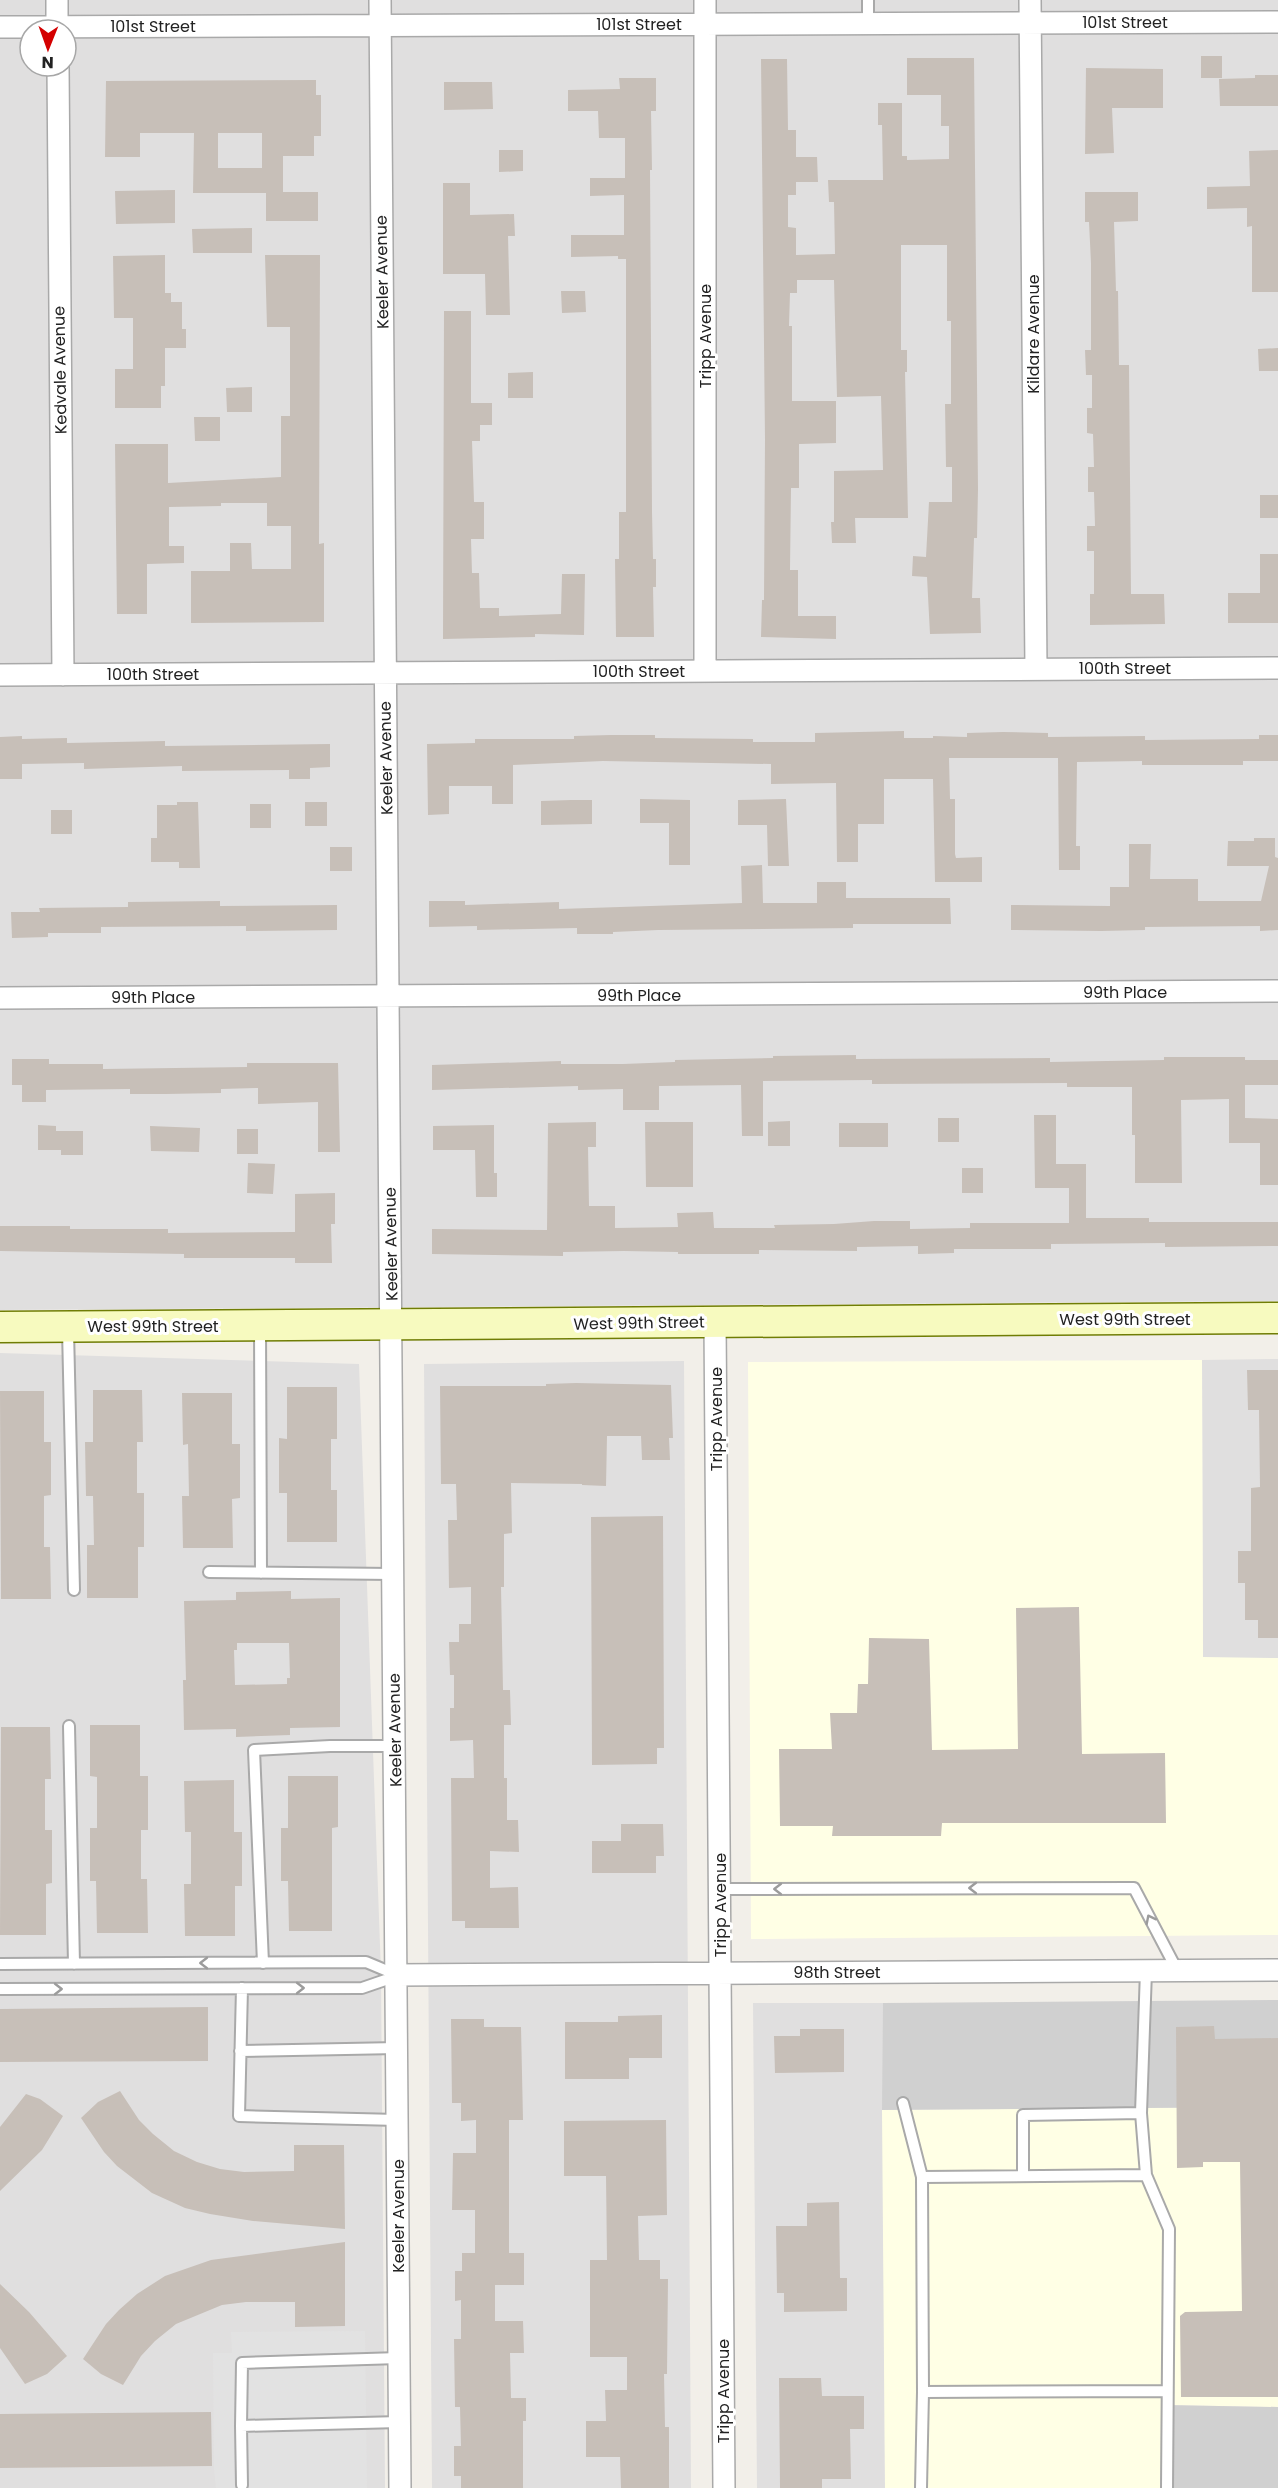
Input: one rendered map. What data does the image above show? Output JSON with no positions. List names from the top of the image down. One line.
{"streets":{"street":["101st Street","Keeler Avenue","Kildare Avenue","Tripp Avenue","Kedvale Avenue","100th Street","99th Place","West 99th Street","98th Street"]},"crossings":[["101st Street","Keeler Avenue"],["101st Street","Kildare Avenue"],["101st Street","Tripp Avenue"],["Keeler Avenue","100th Street"],["Keeler Avenue","99th Place"],["Keeler Avenue","West 99th Street"],["Keeler Avenue","98th Street"],["Kildare Avenue","100th Street"],["Tripp Avenue","100th Street"],["Tripp Avenue","West 99th Street"],["Tripp Avenue","98th Street"],["Kedvale Avenue","100th Street"]],"north":"bottom"}
